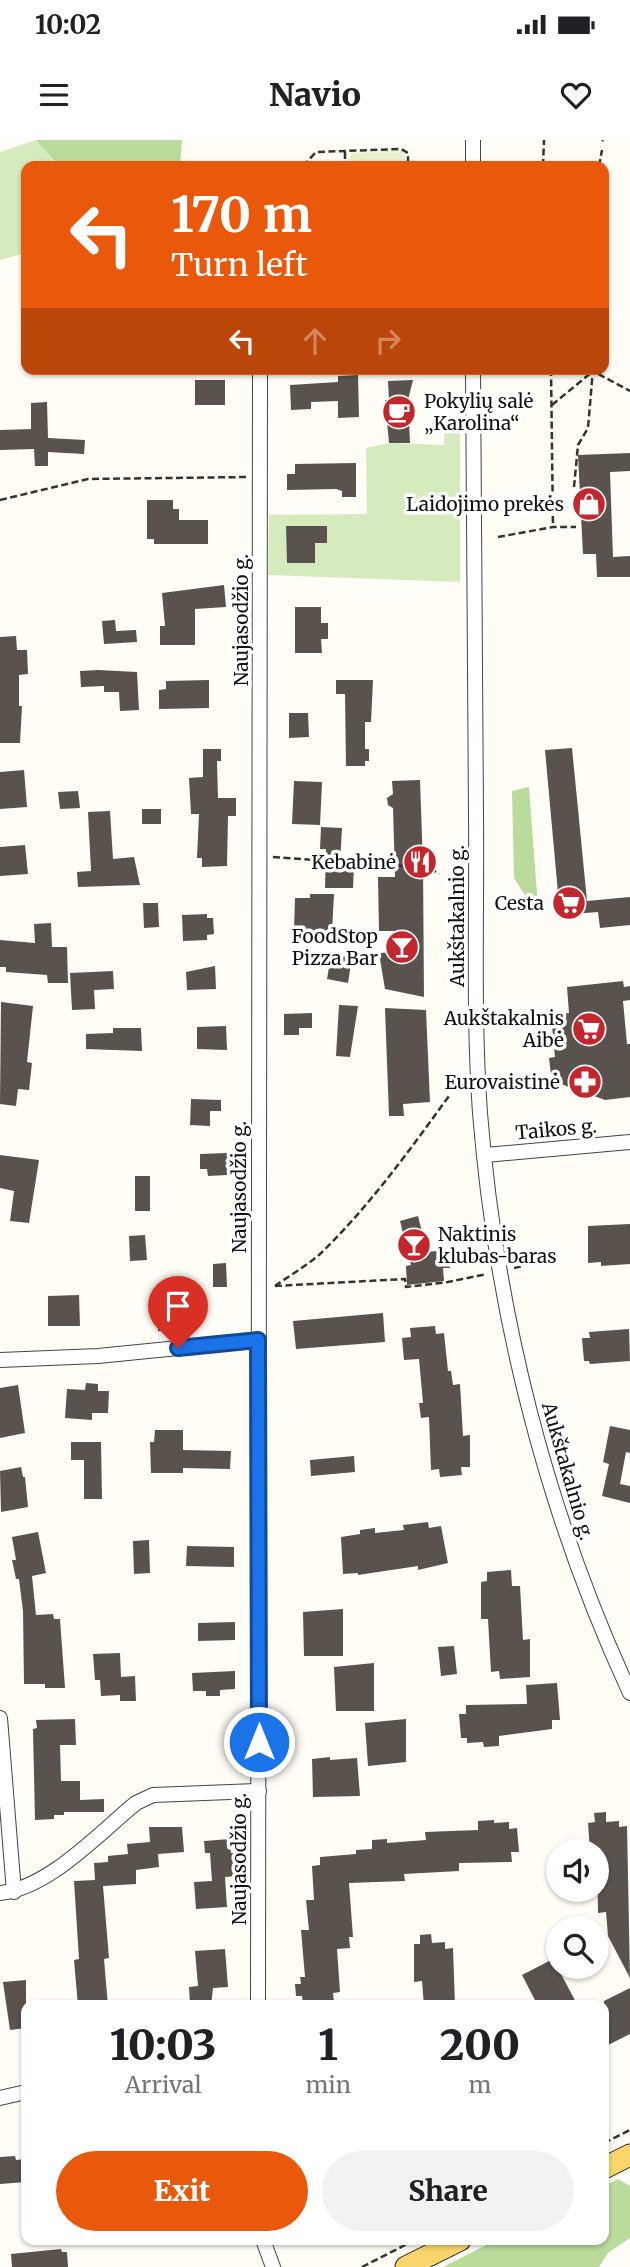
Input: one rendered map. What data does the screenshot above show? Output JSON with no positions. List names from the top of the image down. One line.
{"streets":{"street":["Naujasodžio g.","Aukštakalnio g.","Taikos g."]},"crossings":[["Aukštakalnio g.","Taikos g."]],"places":{"cafe":["Pokylių salė „Karolina“"],"shop":["Laidojimo prekės"],"restaurant":["Kebabinė"],"supermarket":["Cesta","Aukštakalnis Aibė"],"bar":["FoodStop Pizza Bar","Naktinis klubas-baras"],"pharmacy":["Eurovaistinė"]},"page":{"status":"10:02","header":"Navio","turn":["170 m","Turn left"],"eta":["10:03","Arrival","1","min","200","m"],"buttons":["Exit","Share"]}}
